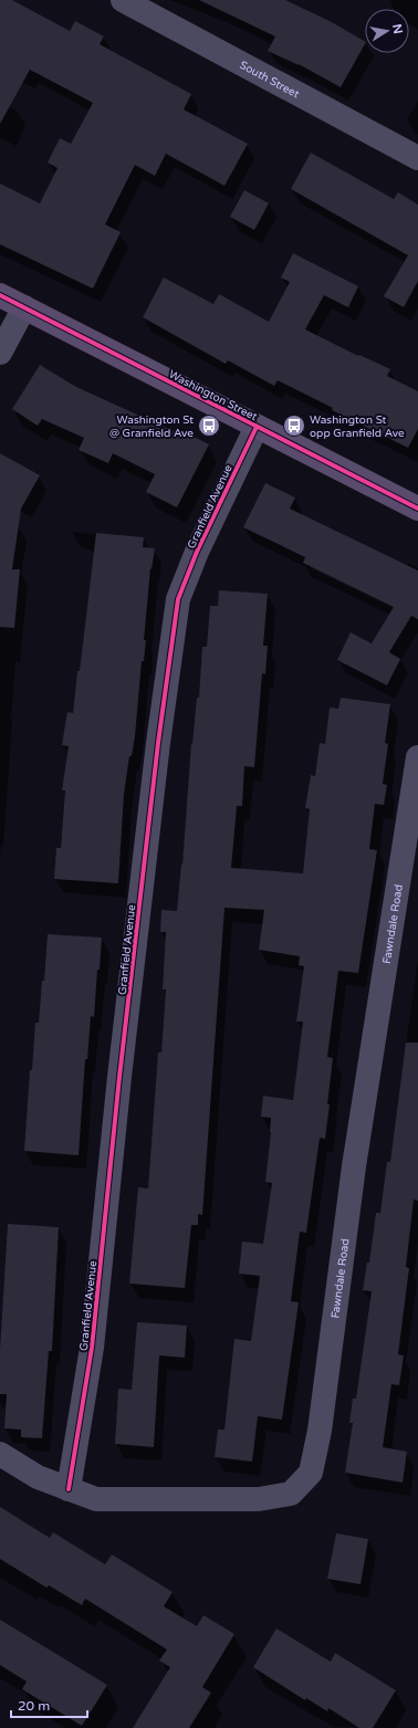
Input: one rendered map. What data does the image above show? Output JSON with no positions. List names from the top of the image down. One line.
{"streets":{"main road":["Washington Street"],"street":["South Street","Granfield Avenue","Fawndale Road"]},"crossings":[["Washington Street","Granfield Avenue"],["Granfield Avenue","Fawndale Road"]],"places":{"bus stop":["Washington St @ Granfield Ave","Washington St opp Granfield Ave"]},"scale_bar":"20 m","north":"right"}
